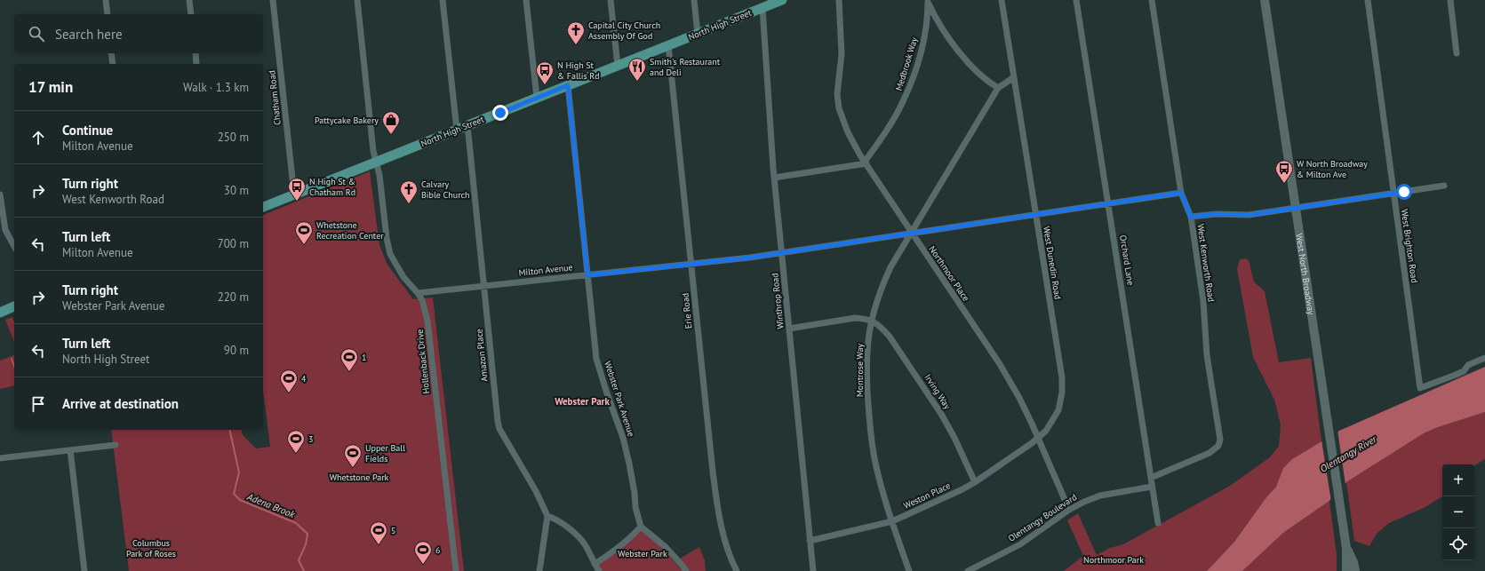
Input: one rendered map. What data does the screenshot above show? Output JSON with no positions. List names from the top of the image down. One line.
{"streets":{"main road":["North High Street","West North Broadway"],"street":["Medbrook Way","Chatham Road","West Brighton Road","Orchard Lane","West Dunedin Road","West Kenworth Road","Milton Avenue","Northmoor Place","Winthrop Road","Erie Road","Amazon Place","Hollenback Drive","Montrose Way","Irving Way","Webster Park Avenue","Weston Place","Olentangy Boulevard"]},"crossings":[["North High Street","Chatham Road"],["North High Street","Winthrop Road"],["North High Street","Erie Road"],["North High Street","Amazon Place"],["North High Street","Hollenback Drive"],["North High Street","Webster Park Avenue"],["Medbrook Way","Northmoor Place"],["Orchard Lane","West Kenworth Road"],["Orchard Lane","Milton Avenue"],["Orchard Lane","Olentangy Boulevard"],["West Dunedin Road","Milton Avenue"],["West Dunedin Road","Northmoor Place"],["West Dunedin Road","Montrose Way"],["West Dunedin Road","Weston Place"],["West Kenworth Road","Milton Avenue"],["Milton Avenue","Northmoor Place"],["Milton Avenue","Winthrop Road"],["Milton Avenue","Erie Road"],["Milton Avenue","Amazon Place"],["Milton Avenue","Hollenback Drive"],["Milton Avenue","Montrose Way"],["Milton Avenue","Webster Park Avenue"],["Northmoor Place","Montrose Way"],["Northmoor Place","Weston Place"],["Northmoor Place","Olentangy Boulevard"],["Winthrop Road","Weston Place"],["Montrose Way","Irving Way"],["Montrose Way","Weston Place"],["Irving Way","Weston Place"]],"districts":["Webster Park"],"water":["Olentangy River","Adena Brook"],"parks":["Whetstone Park","Columbus Park of Roses","Webster Park","Northmoor Park"],"places":{"church":["Capital City Church Assembly Of God","Calvary Bible Church"],"restaurant":["Smith's Restaurant and Deli"],"bus stop":["N High St & Fallis Rd","W North Broadway & Milton Ave","N High St & Chatham Rd"],"shop":["Pattycake Bakery"],"sports":["Whetstone Recreation Center","1","4","3","Upper Ball Fields","5","6"]},"page":{"search":"Search here","heading":["17 min","Walk · 1.3 km"],"list":[["Continue","Milton Avenue","250 m"],["Turn right","West Kenworth Road","30 m"],["Turn left","Milton Avenue","700 m"],["Turn right","Webster Park Avenue","220 m"],["Turn left","North High Street","90 m"],"Arrive at destination"],"map_buttons":["+","−"]}}
